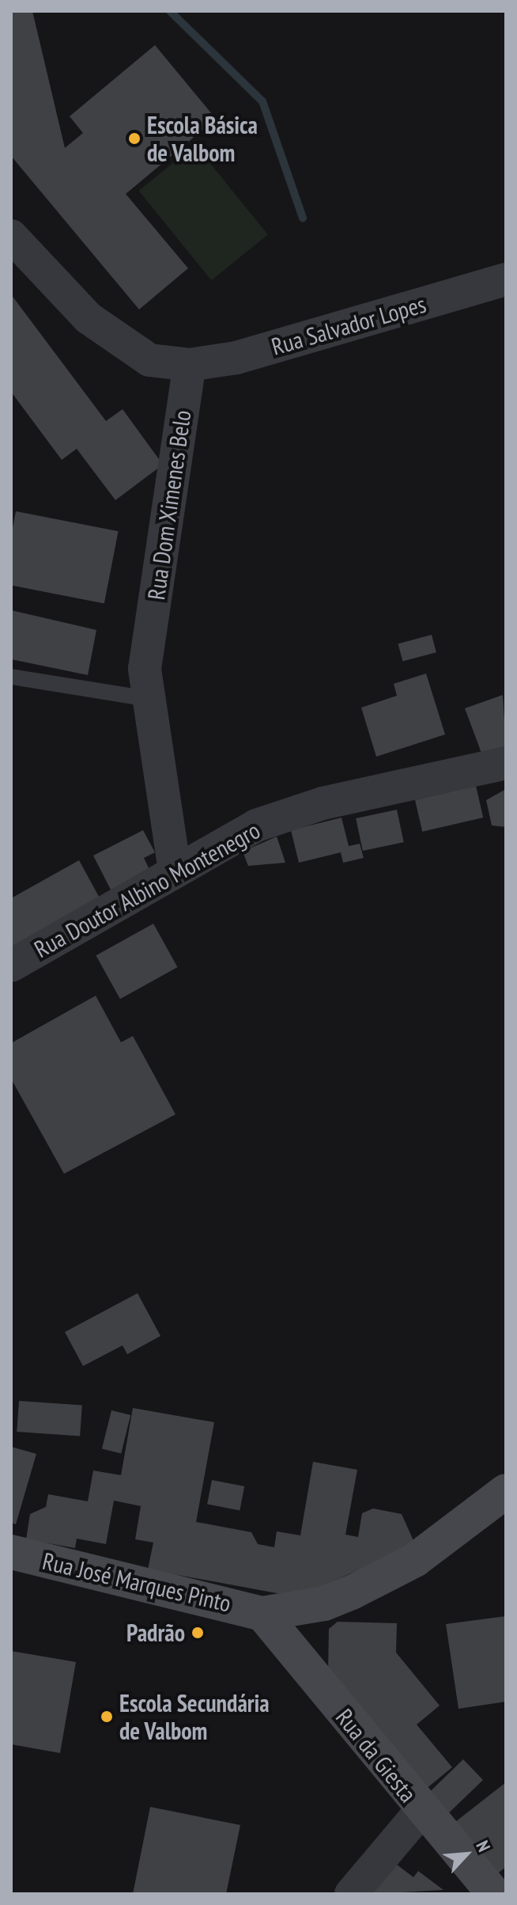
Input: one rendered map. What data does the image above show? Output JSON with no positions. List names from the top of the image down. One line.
{"streets":{"street":["Rua Salvador Lopes","Rua Dom Ximenes Belo","Rua Doutor Albino Montenegro","Rua José Marques Pinto","Rua da Giesta"]},"crossings":[["Rua Salvador Lopes","Rua Dom Ximenes Belo"],["Rua Dom Ximenes Belo","Rua Doutor Albino Montenegro"],["Rua José Marques Pinto","Rua da Giesta"]],"places":["Escola Básica de Valbom","Padrão","Escola Secundária de Valbom"],"north":"top right"}
